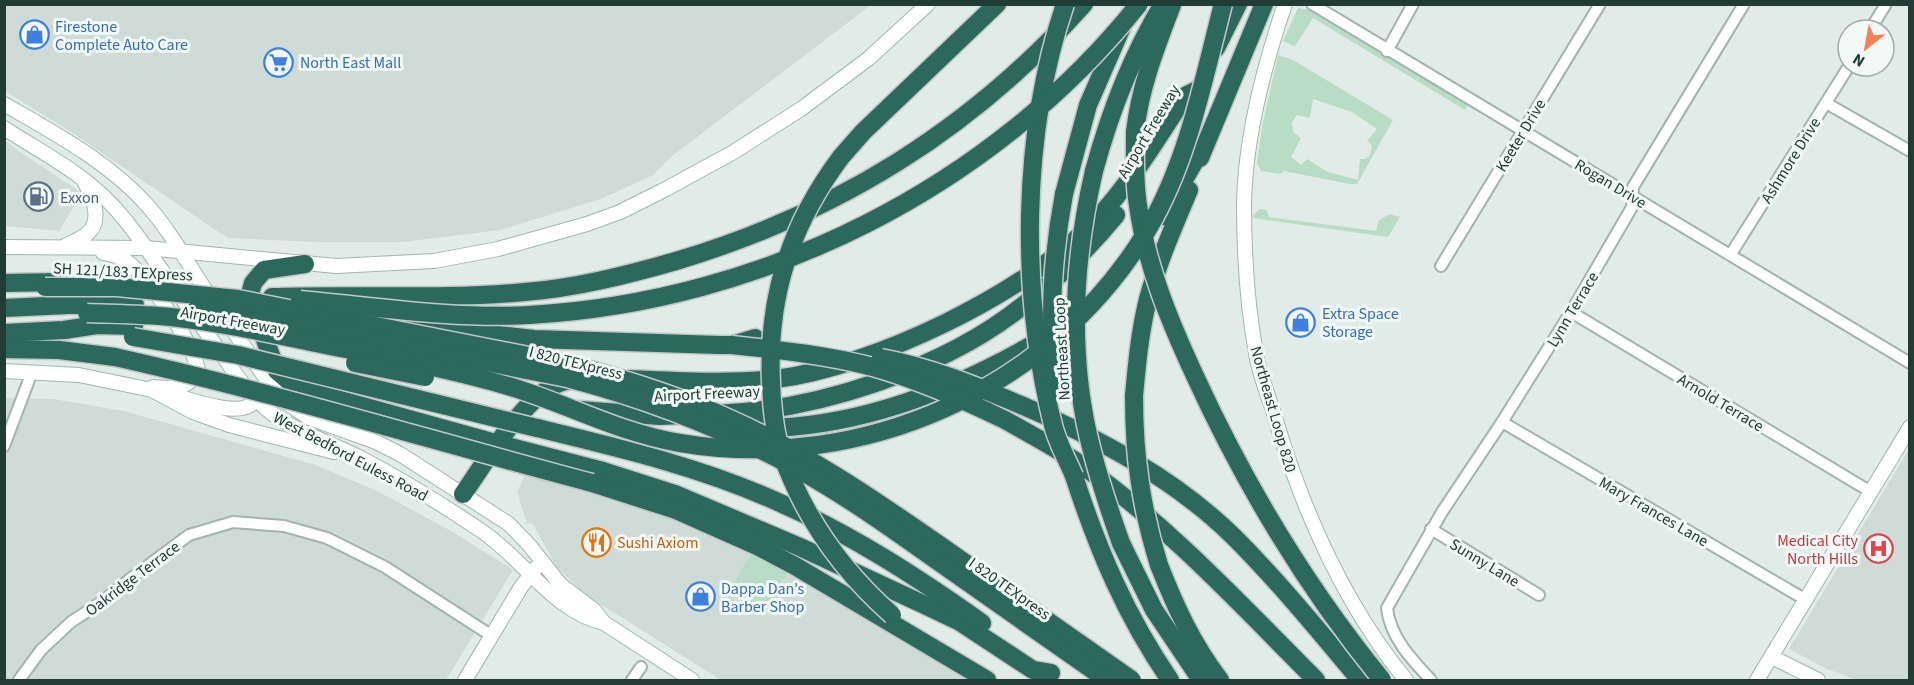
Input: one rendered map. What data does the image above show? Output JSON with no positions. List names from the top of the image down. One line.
{"streets":{"highway":["Airport Freeway","SH 121/183 TEXpress","Northeast Loop","I 820 TEXpress"],"main road":["Northeast Loop 820","West Bedford Euless Road"],"street":["Keeter Drive","Ashmore Drive","Rogan Drive","Lynn Terrace","Arnold Terrace","Mary Frances Lane","Sunny Lane","Oakridge Terrace"]},"crossings":[["Airport Freeway","SH 121/183 TEXpress"],["Keeter Drive","Rogan Drive"],["Ashmore Drive","Rogan Drive"],["Rogan Drive","Lynn Terrace"],["SH 121/183 TEXpress","I 820 TEXpress"],["Lynn Terrace","Arnold Terrace"],["Lynn Terrace","Mary Frances Lane"],["Lynn Terrace","Sunny Lane"]],"places":{"shop":["Firestone Complete Auto Care","Extra Space Storage","Dappa Dan’s Barber Shop"],"supermarket":["North East Mall"],"fuel station":["Exxon"],"restaurant":["Sushi Axiom"],"hospital":["Medical City North Hills"]},"north":"bottom left"}
